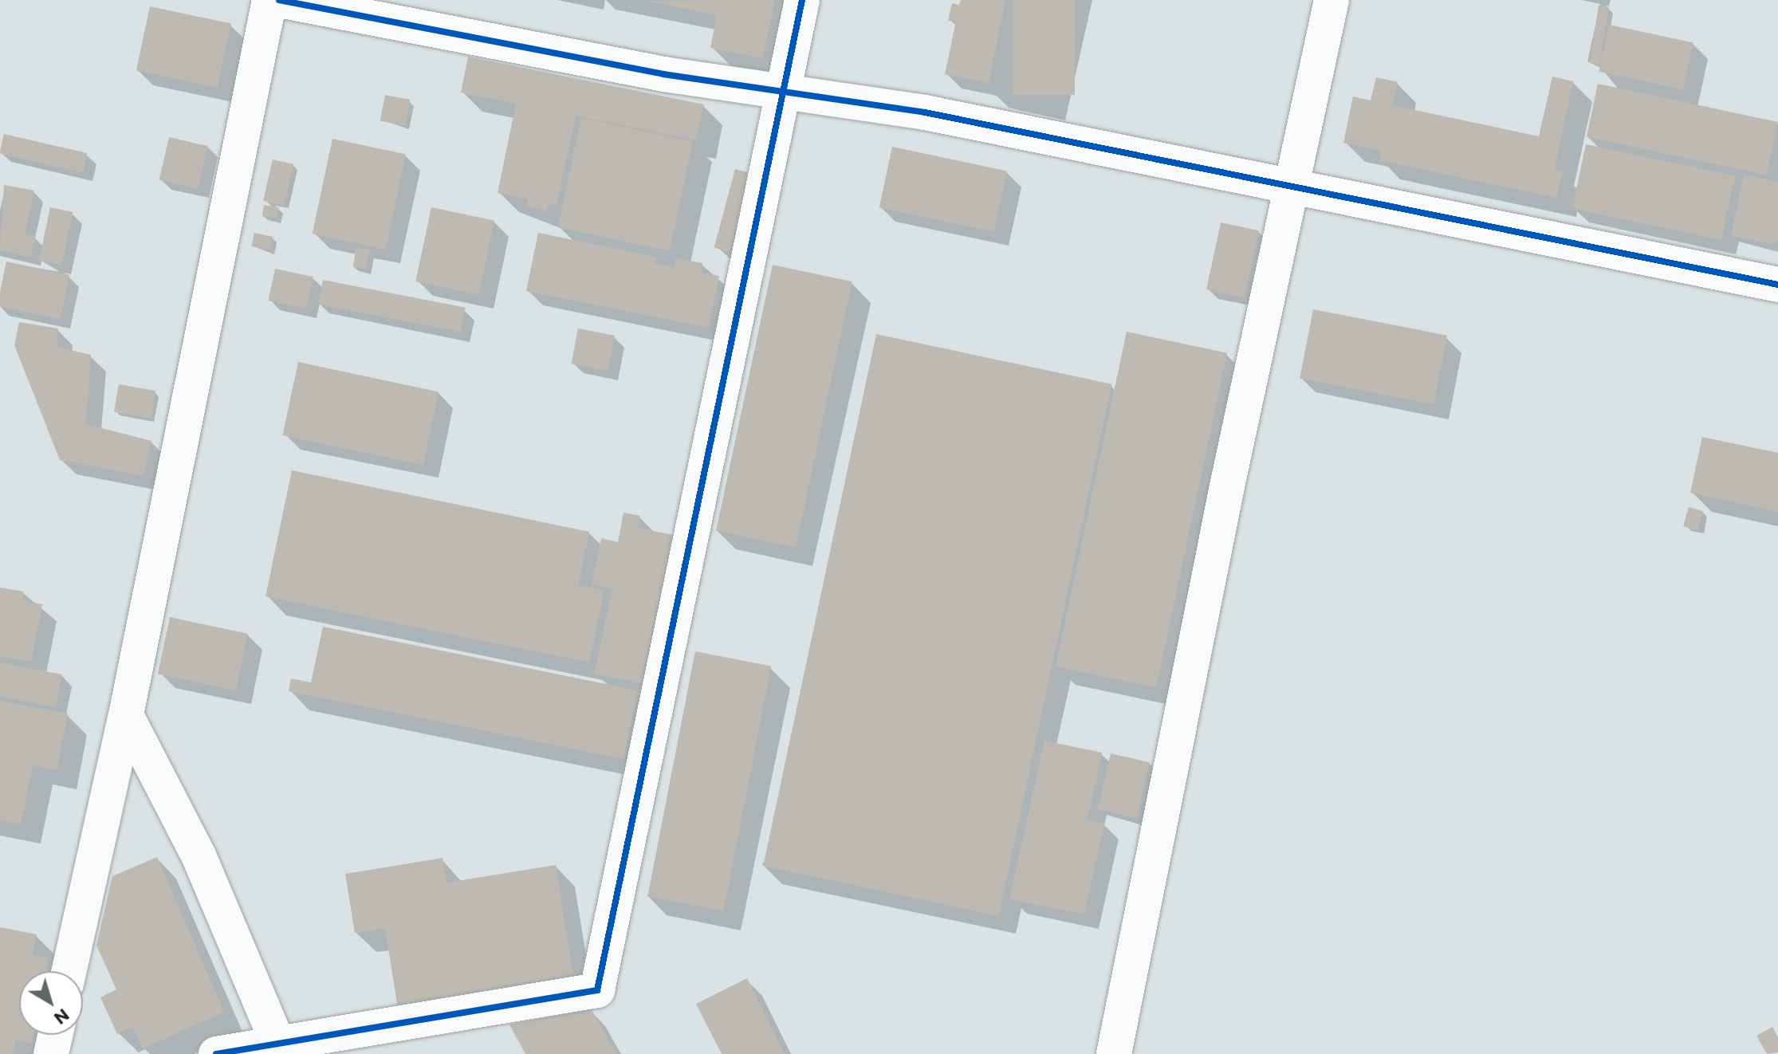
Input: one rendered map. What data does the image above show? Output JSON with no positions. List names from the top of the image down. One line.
{"north":"bottom right"}
